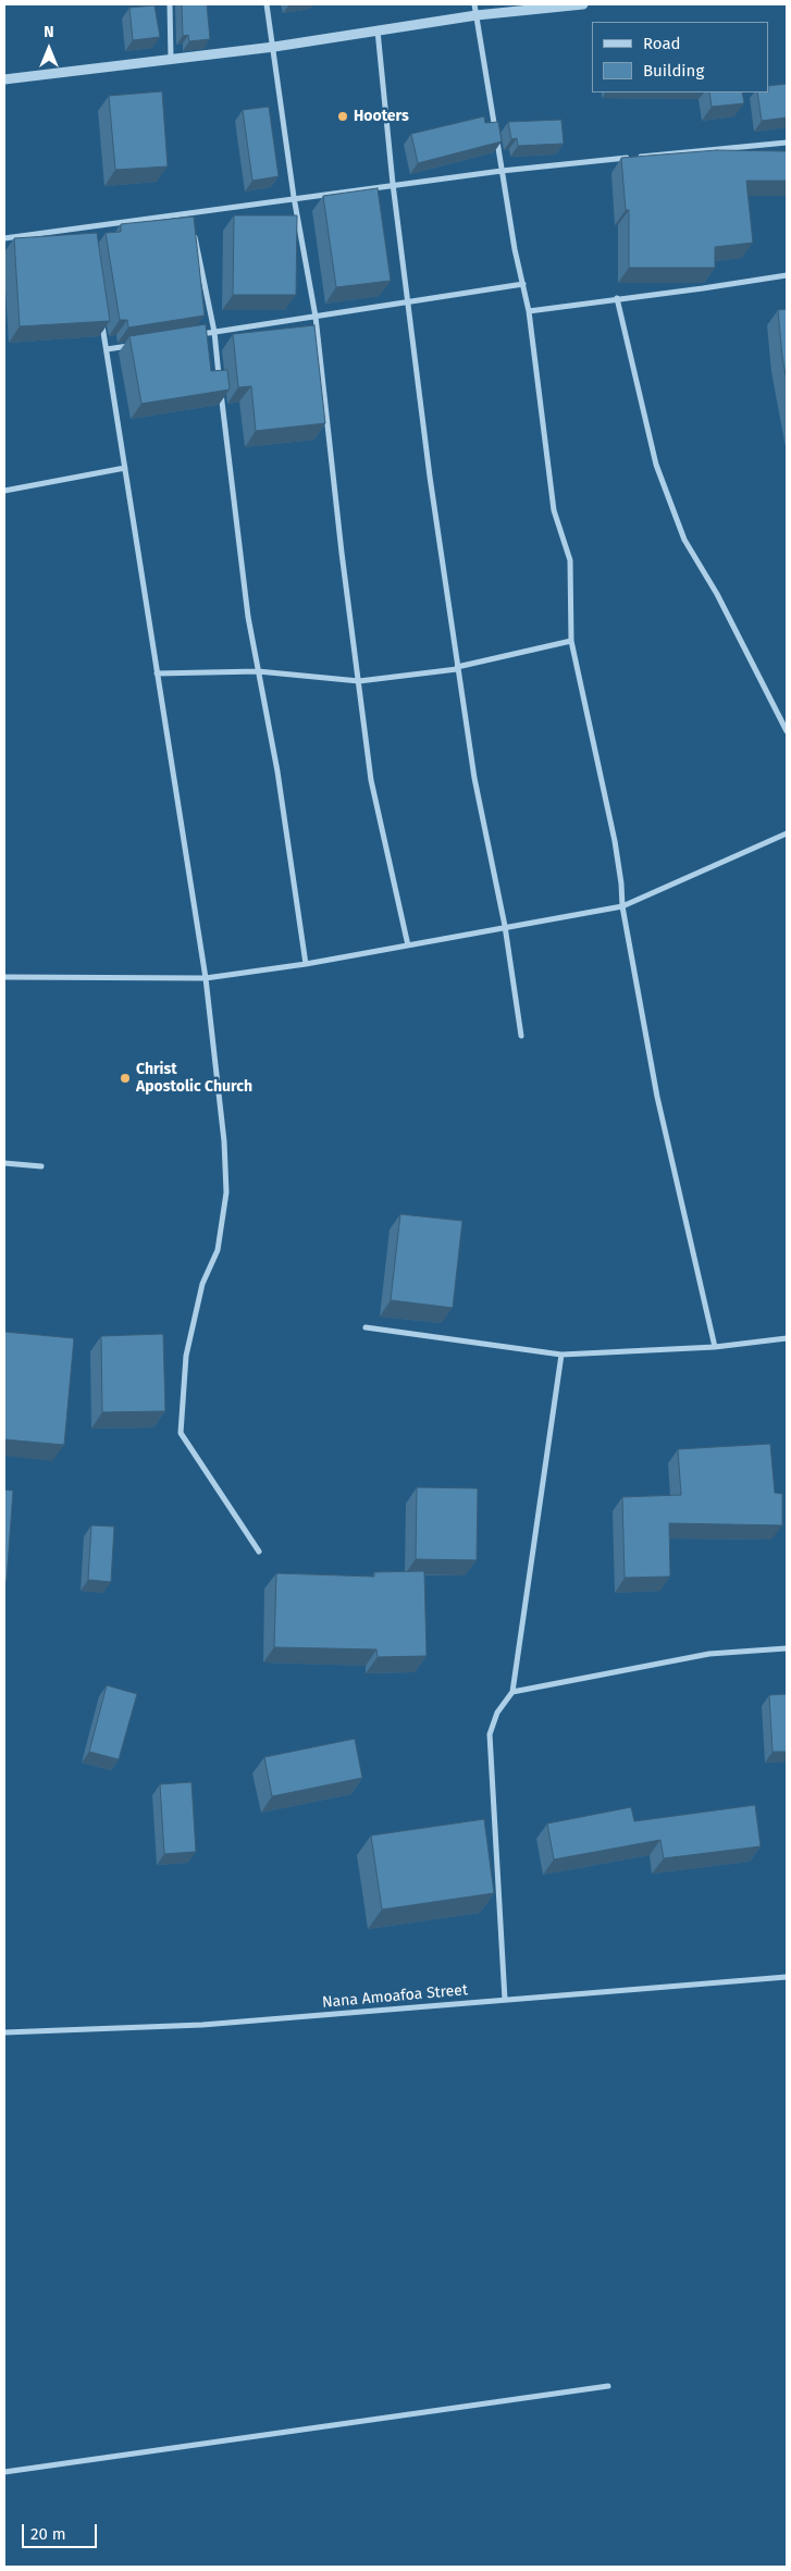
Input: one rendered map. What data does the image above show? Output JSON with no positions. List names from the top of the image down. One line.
{"streets":{"street":["Nana Amoafoa Street"]},"places":["Hooters","Christ Apostolic Church"],"legend":["Road","Building"],"scale_bar":"20 m","north":"top"}
